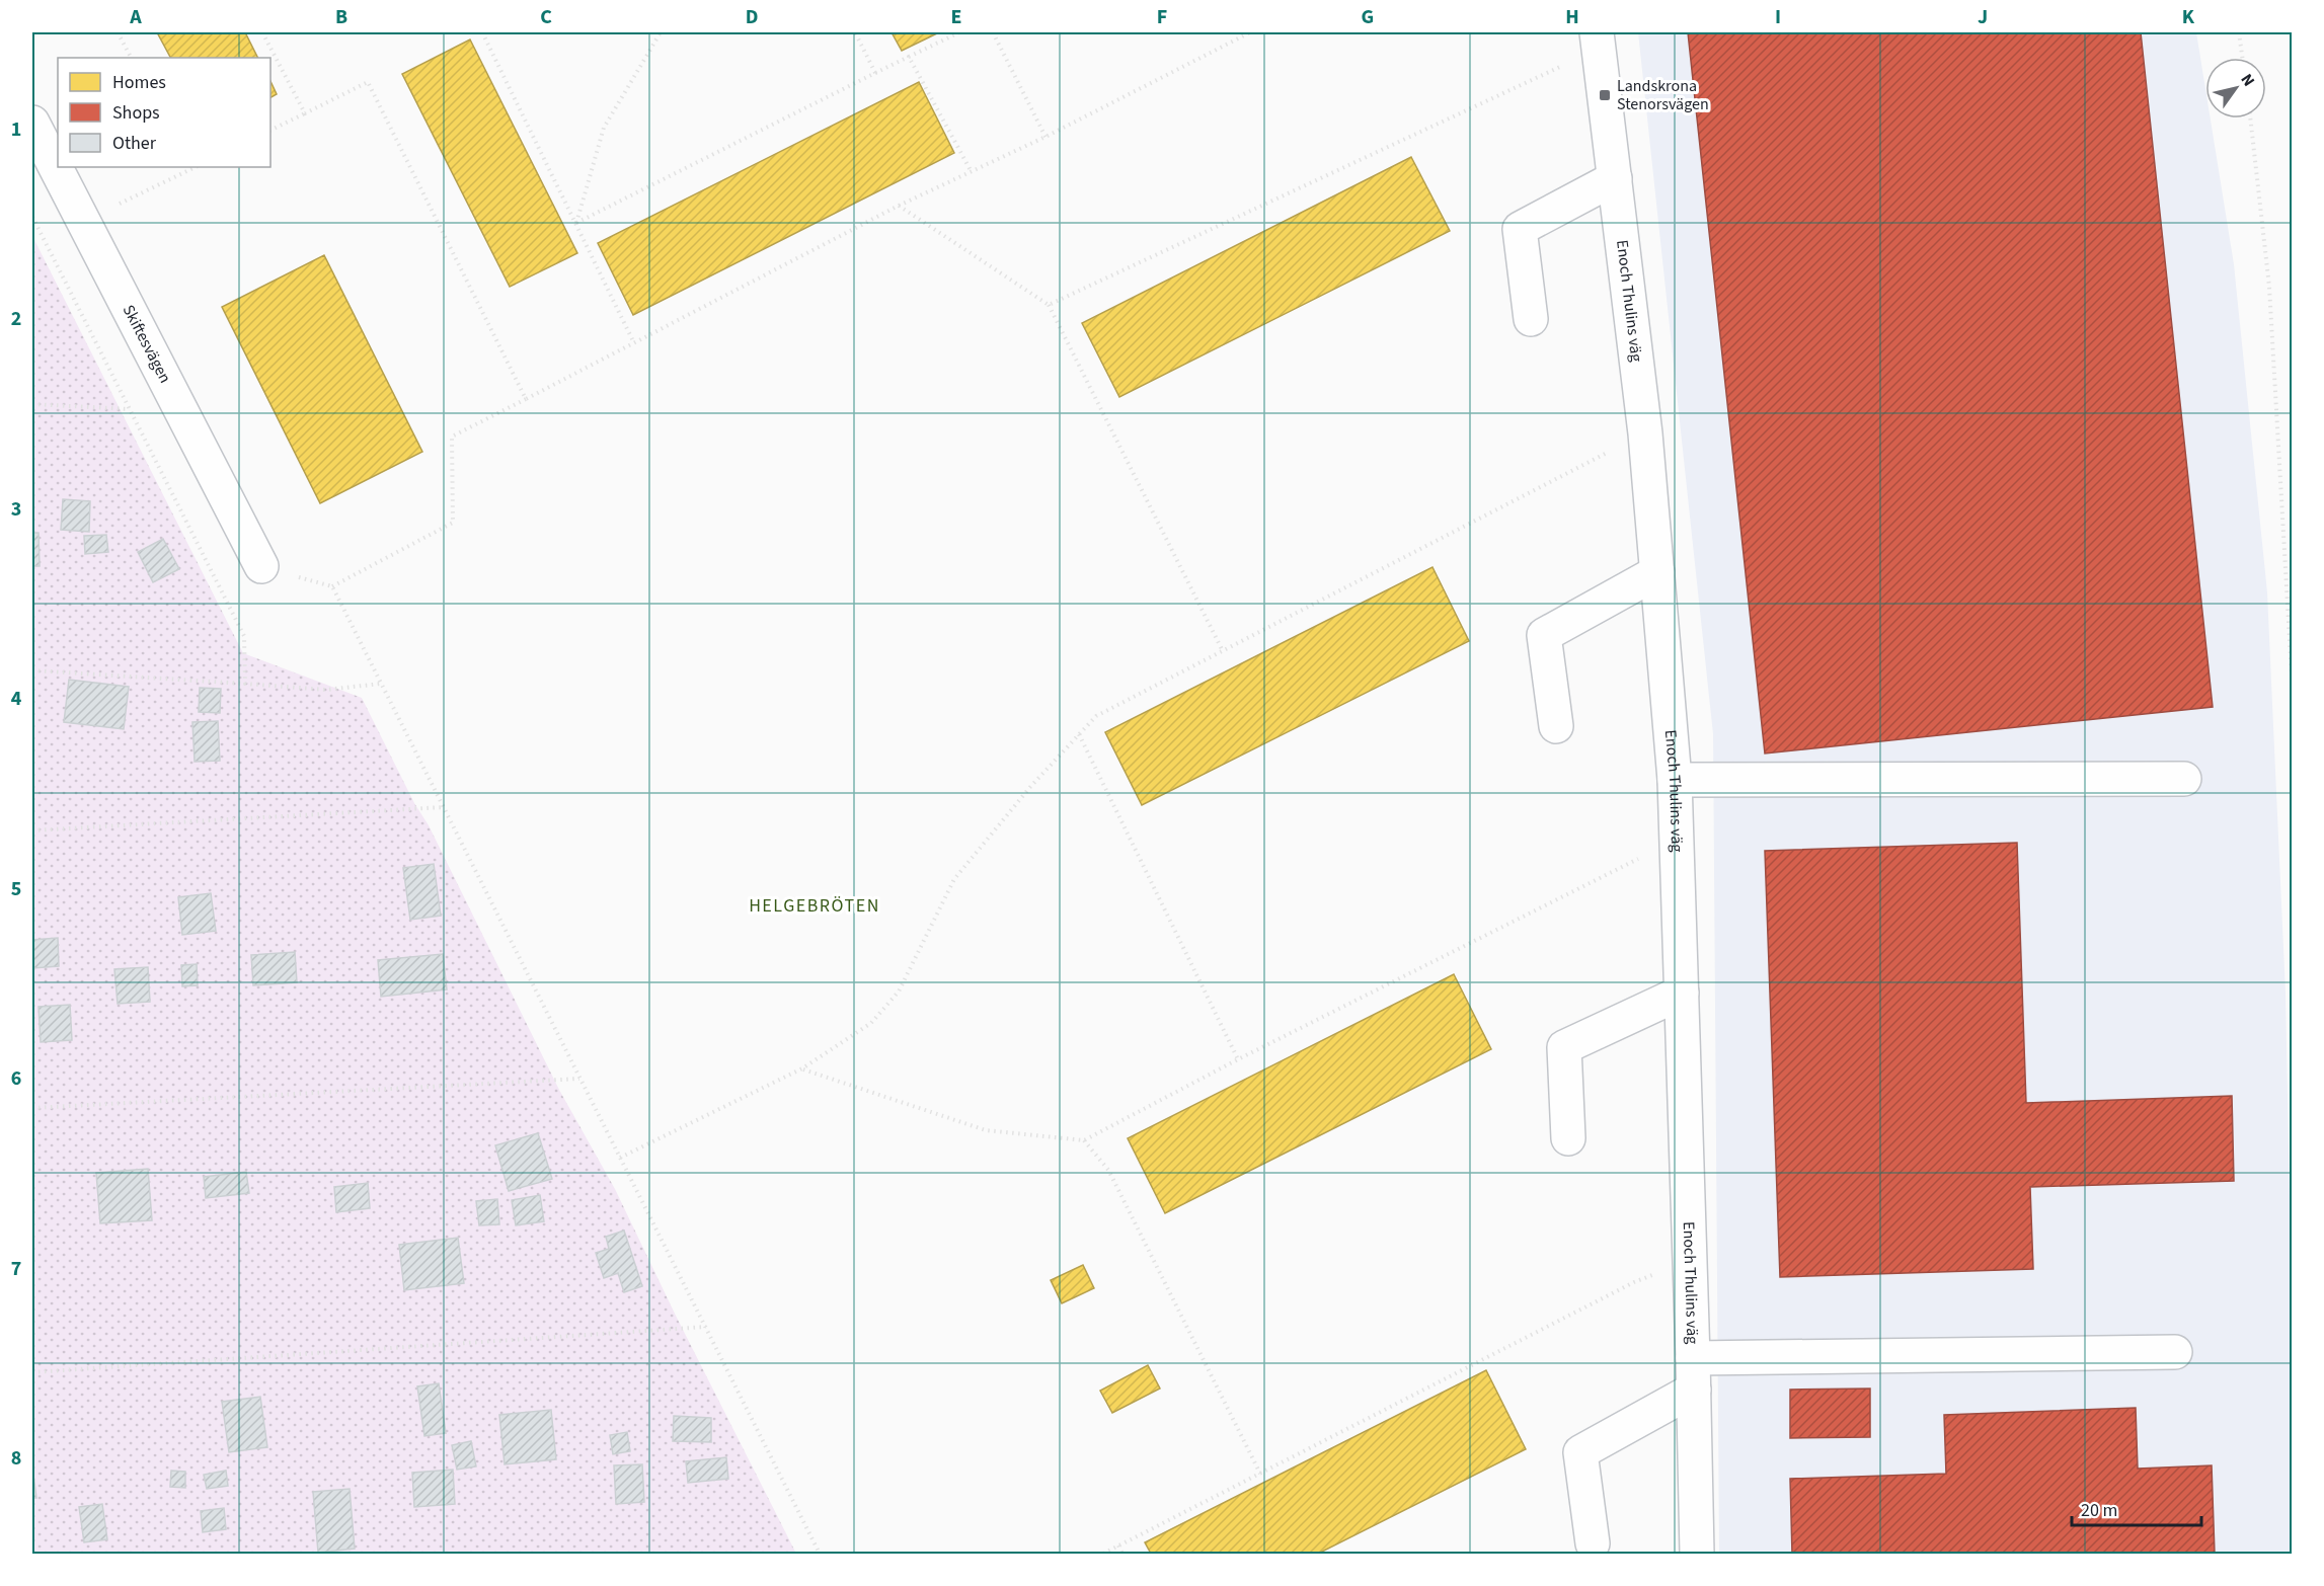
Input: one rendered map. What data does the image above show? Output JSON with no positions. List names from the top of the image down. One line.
{"streets":{"street":["Enoch Thulins väg","Skiftesvägen"]},"districts":["HELGEBRÖTEN"],"places":{"transit":["Landskrona Stenorsvägen"]},"legend":["Homes","Shops","Other"],"scale_bar":"20 m","north":"top right","grid":{"columns":["A","B","C","D","E","F","G","H","I","J","K"],"rows":["1","2","3","4","5","6","7","8"]}}
